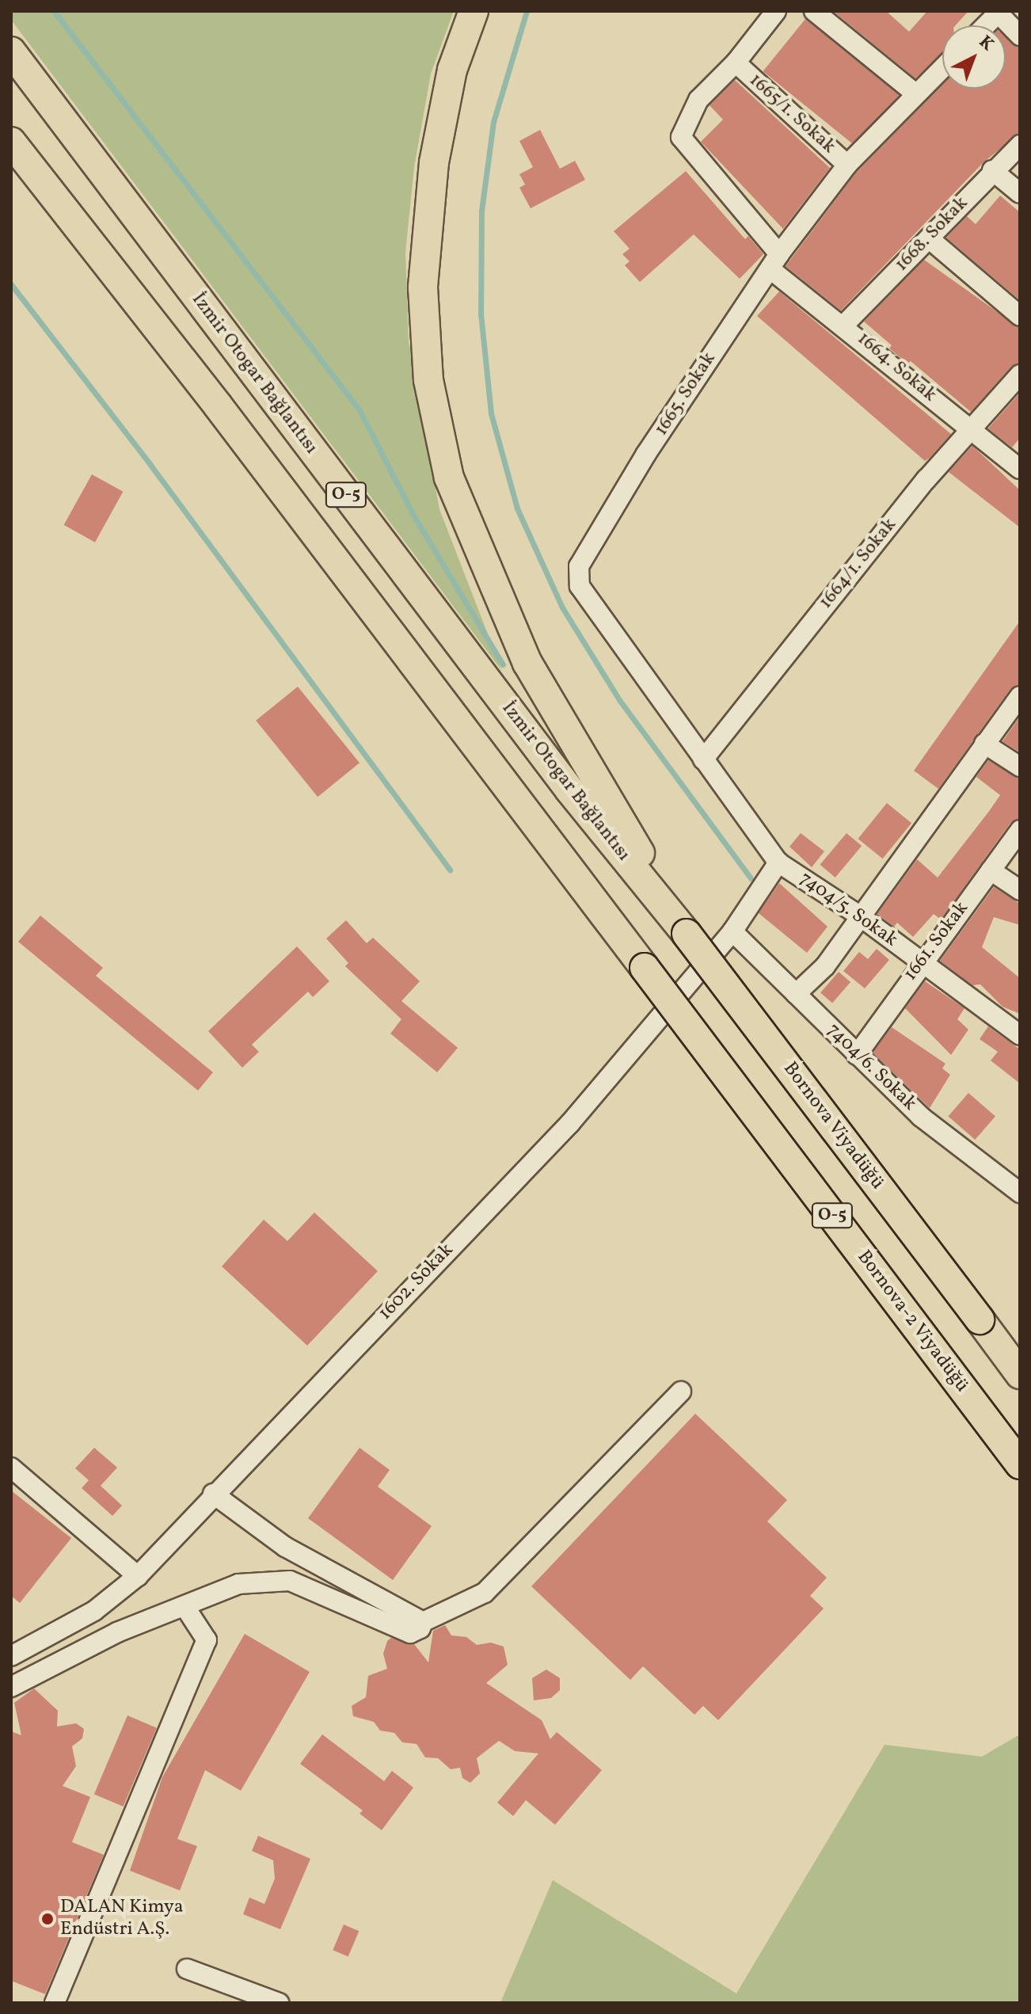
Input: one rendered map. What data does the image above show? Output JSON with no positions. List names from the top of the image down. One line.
{"streets":{"highway":["İzmir Otogar Bağlantısı","O-5","Bornova Viyadüğü","Bornova-2 Viyadüğü"],"street":["1665/1. Sokak","1668. Sokak","1664. Sokak","1665. Sokak","1664/1. Sokak","7404/5. Sokak","1661. Sokak","7404/6. Sokak","1602. Sokak"]},"crossings":[["1665/1. Sokak","1664. Sokak"],["1665/1. Sokak","1665. Sokak"],["1668. Sokak","1664. Sokak"],["1664. Sokak","1665. Sokak"],["1664. Sokak","1664/1. Sokak"],["İzmir Otogar Bağlantısı","Bornova Viyadüğü"],["1665. Sokak","1664/1. Sokak"],["1665. Sokak","7404/5. Sokak"],["1664/1. Sokak","7404/5. Sokak"],["7404/5. Sokak","1661. Sokak"],["7404/5. Sokak","1602. Sokak"],["1661. Sokak","7404/6. Sokak"],["7404/6. Sokak","1602. Sokak"]],"places":["DALAN Kimya Endüstri A.Ş."],"north":"top right"}
